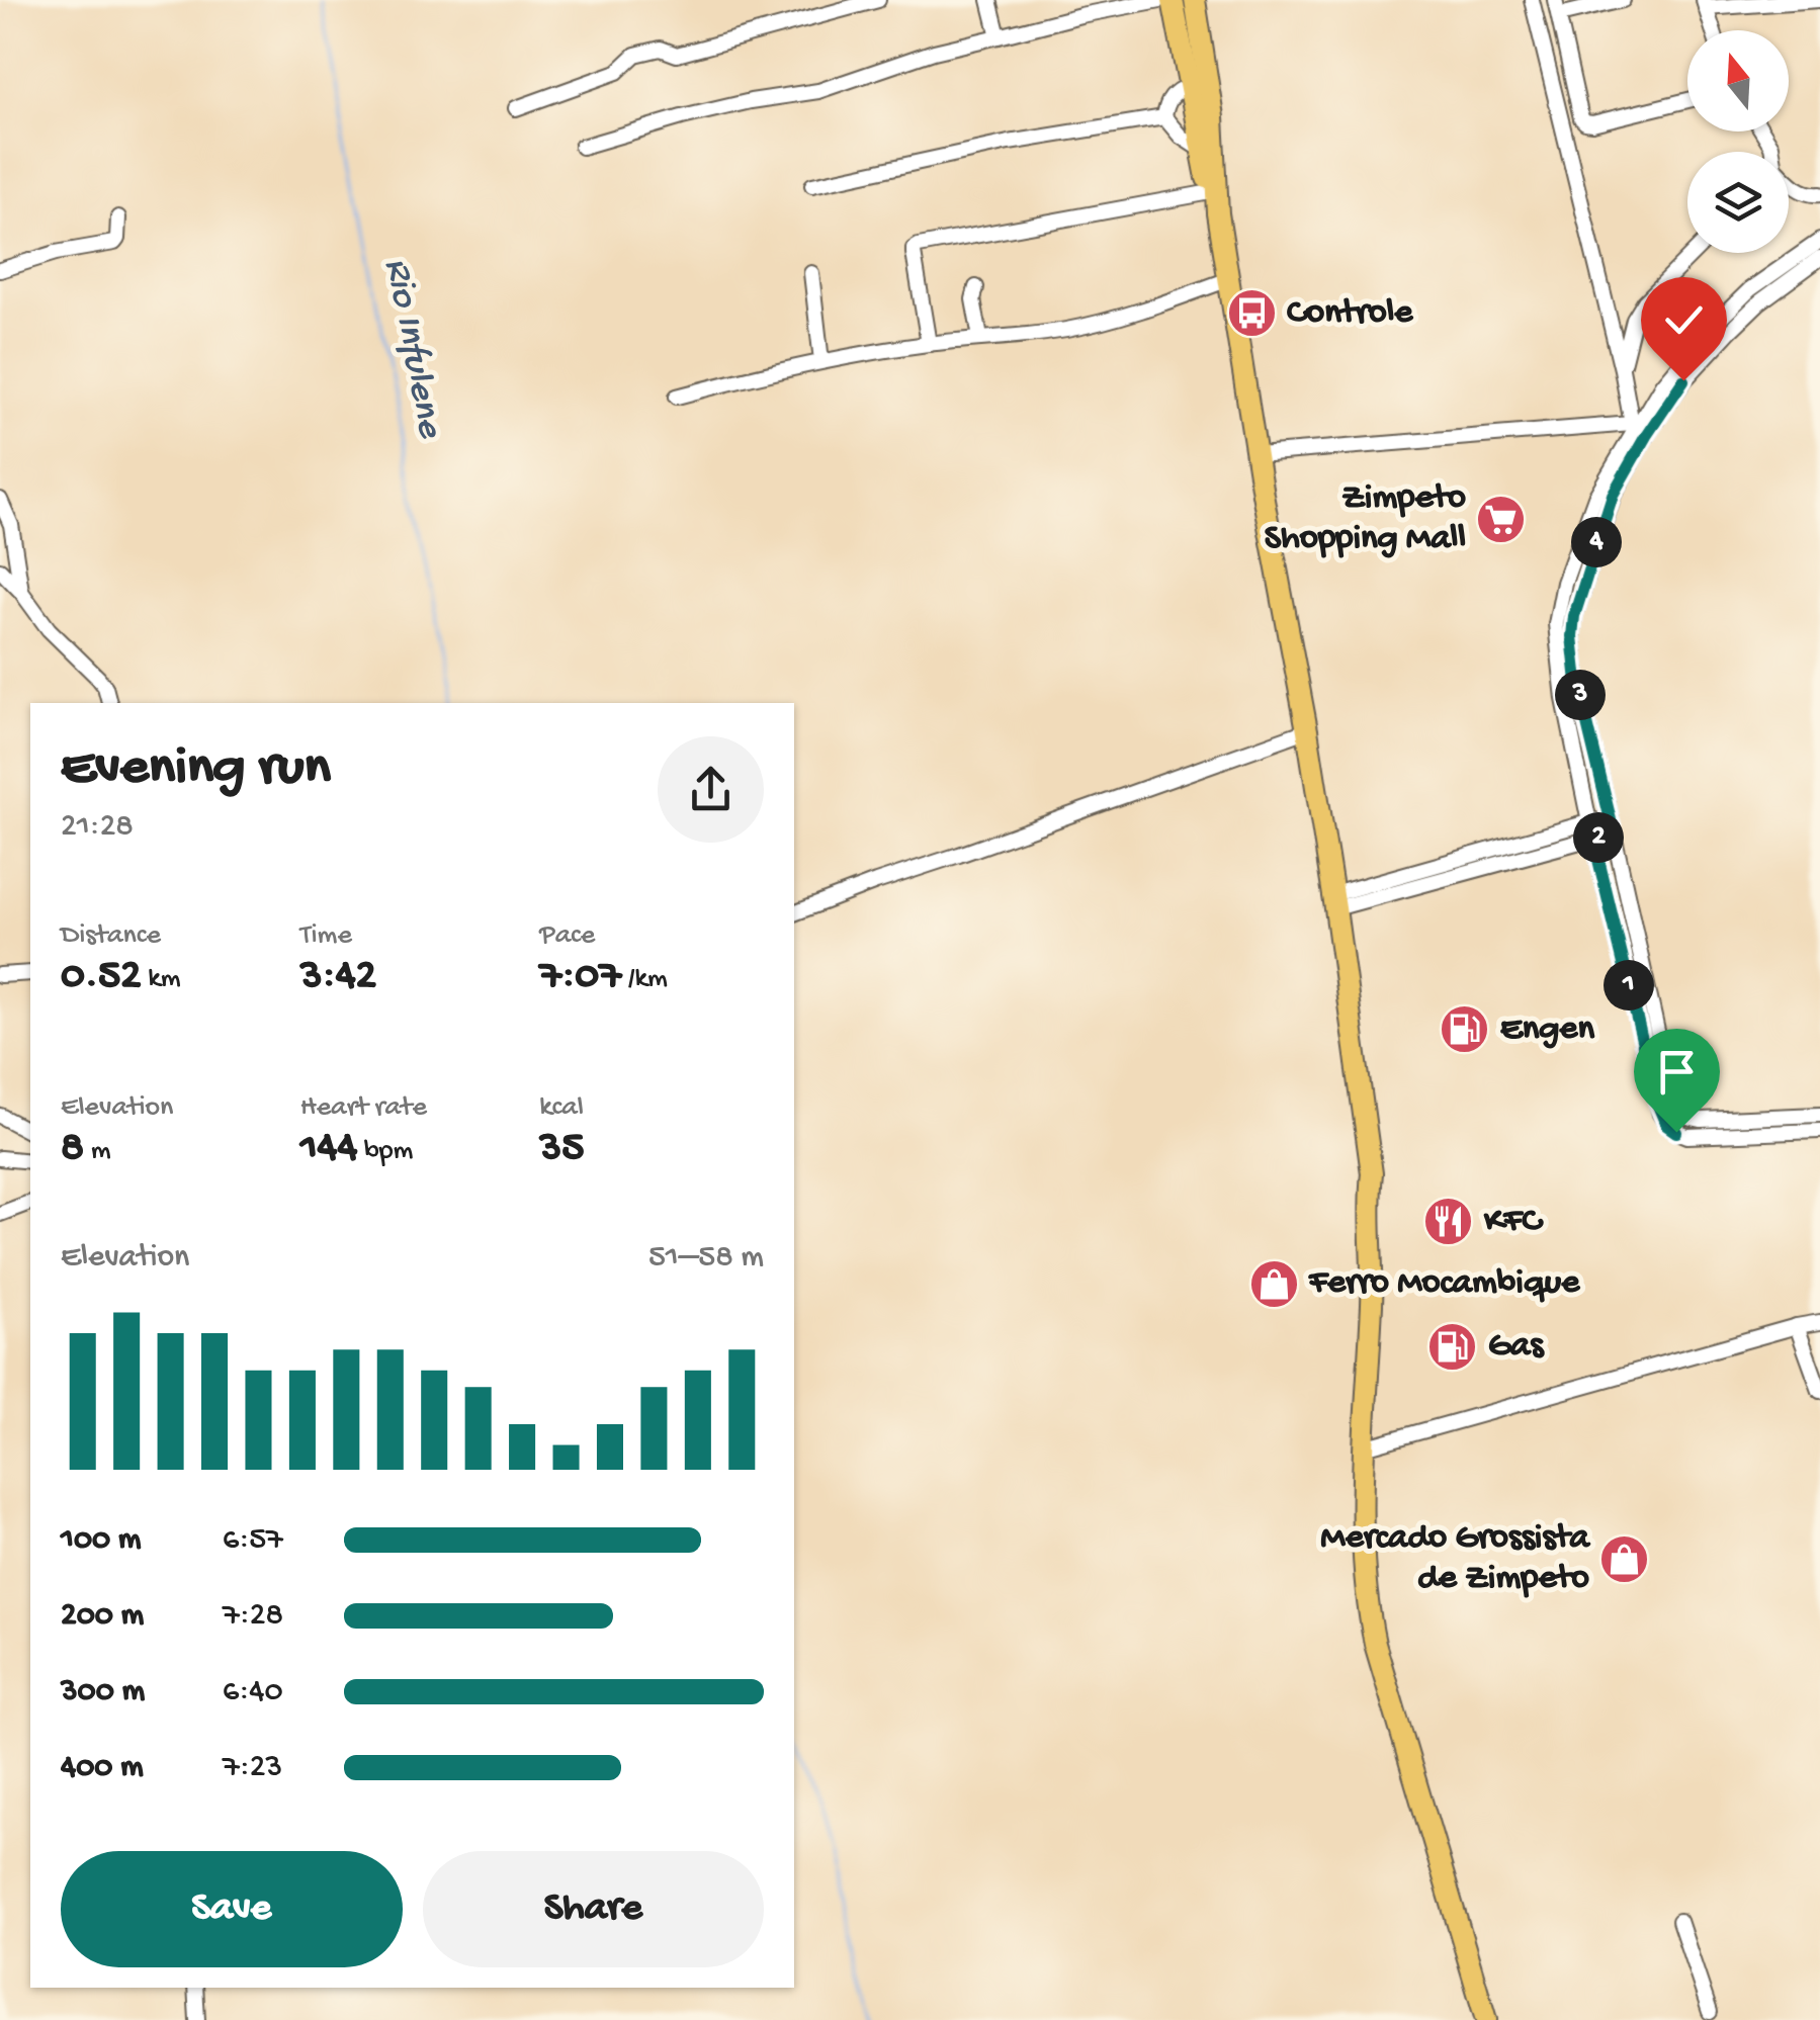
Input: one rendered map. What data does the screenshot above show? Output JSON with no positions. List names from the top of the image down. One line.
{"water":["Rio Infulene"],"places":{"bus stop":["Controle"],"supermarket":["Zimpeto Shopping Mall"],"fuel station":["Engen","Gas"],"restaurant":["KFC"],"shop":["Ferro Mocambique","Mercado Grossista de Zimpeto"]},"north":"top","page":{"pins":["4","3","2","1"],"heading":["Evening run","21:28"],"stats":[["Distance","0.52 km"],["Time","3:42"],["Pace","7:07 /km"],["Elevation","8 m"],["Heart rate","144 bpm"],["kcal","35"]],"chart":["Elevation","51–58 m"],"list":[{"name":"100 m","note":"6:57"},{"name":"200 m","note":"7:28"},{"name":"300 m","note":"6:40"},{"name":"400 m","note":"7:23"}],"buttons":["Save","Share"]}}
